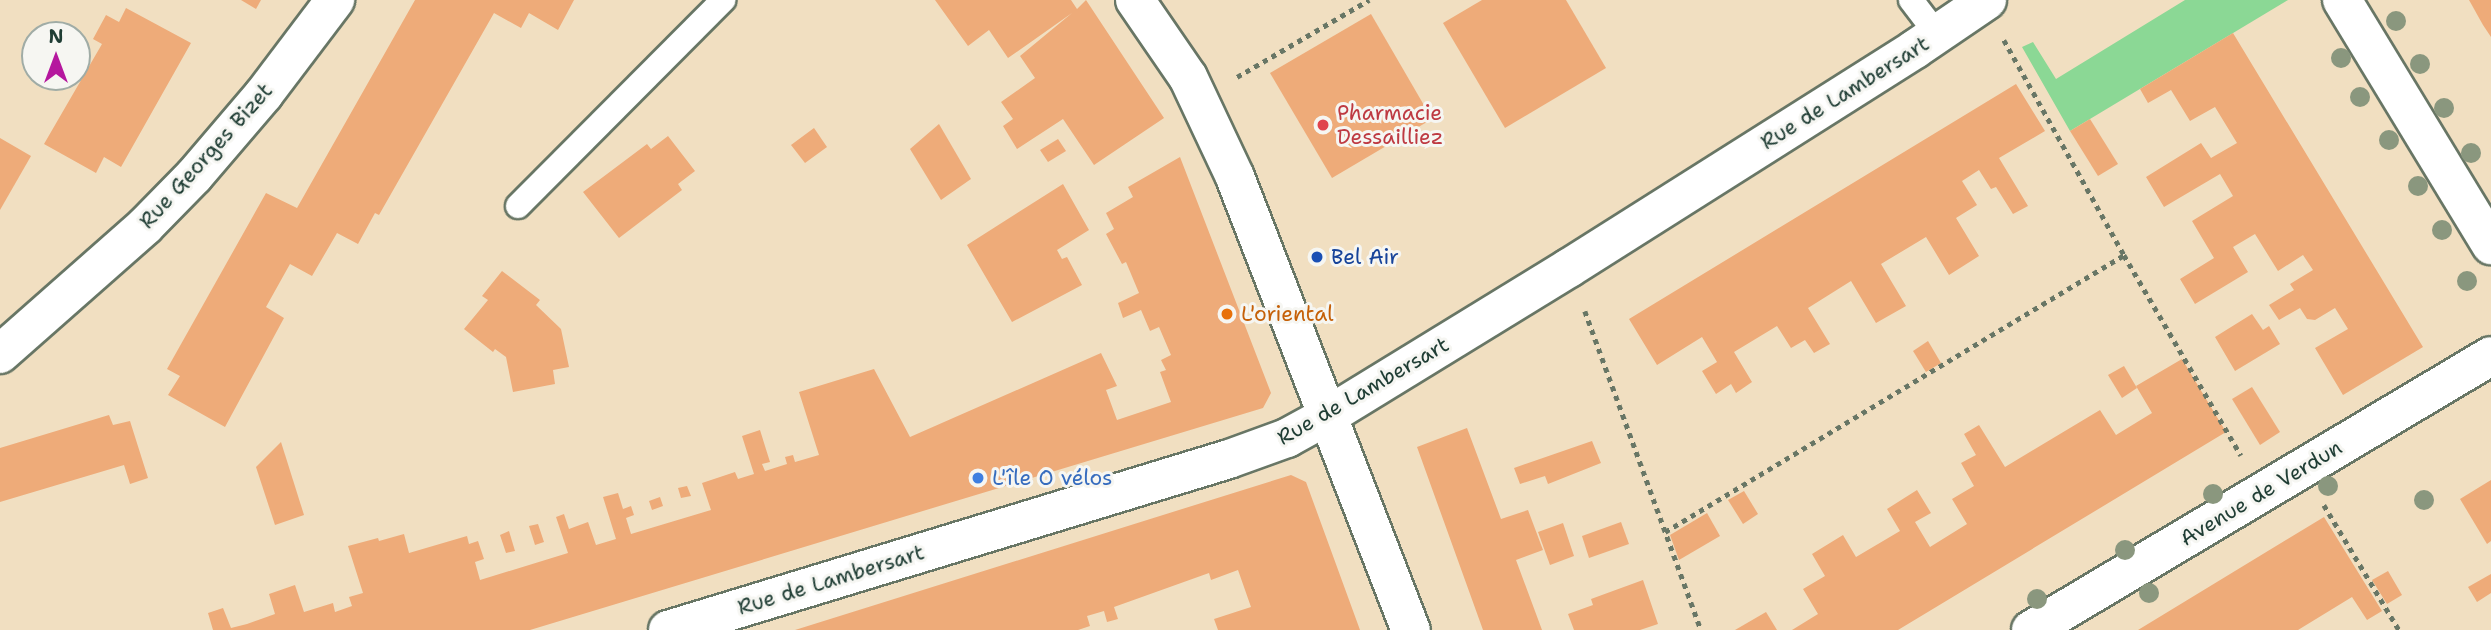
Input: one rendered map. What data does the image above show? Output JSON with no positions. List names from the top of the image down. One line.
{"streets":{"street":["Rue de Lambersart","Rue Georges Bizet","Avenue de Verdun"]},"places":["Pharmacie Dessailliez","Bel Air","L'oriental","L'île O vélos"],"north":"top"}
